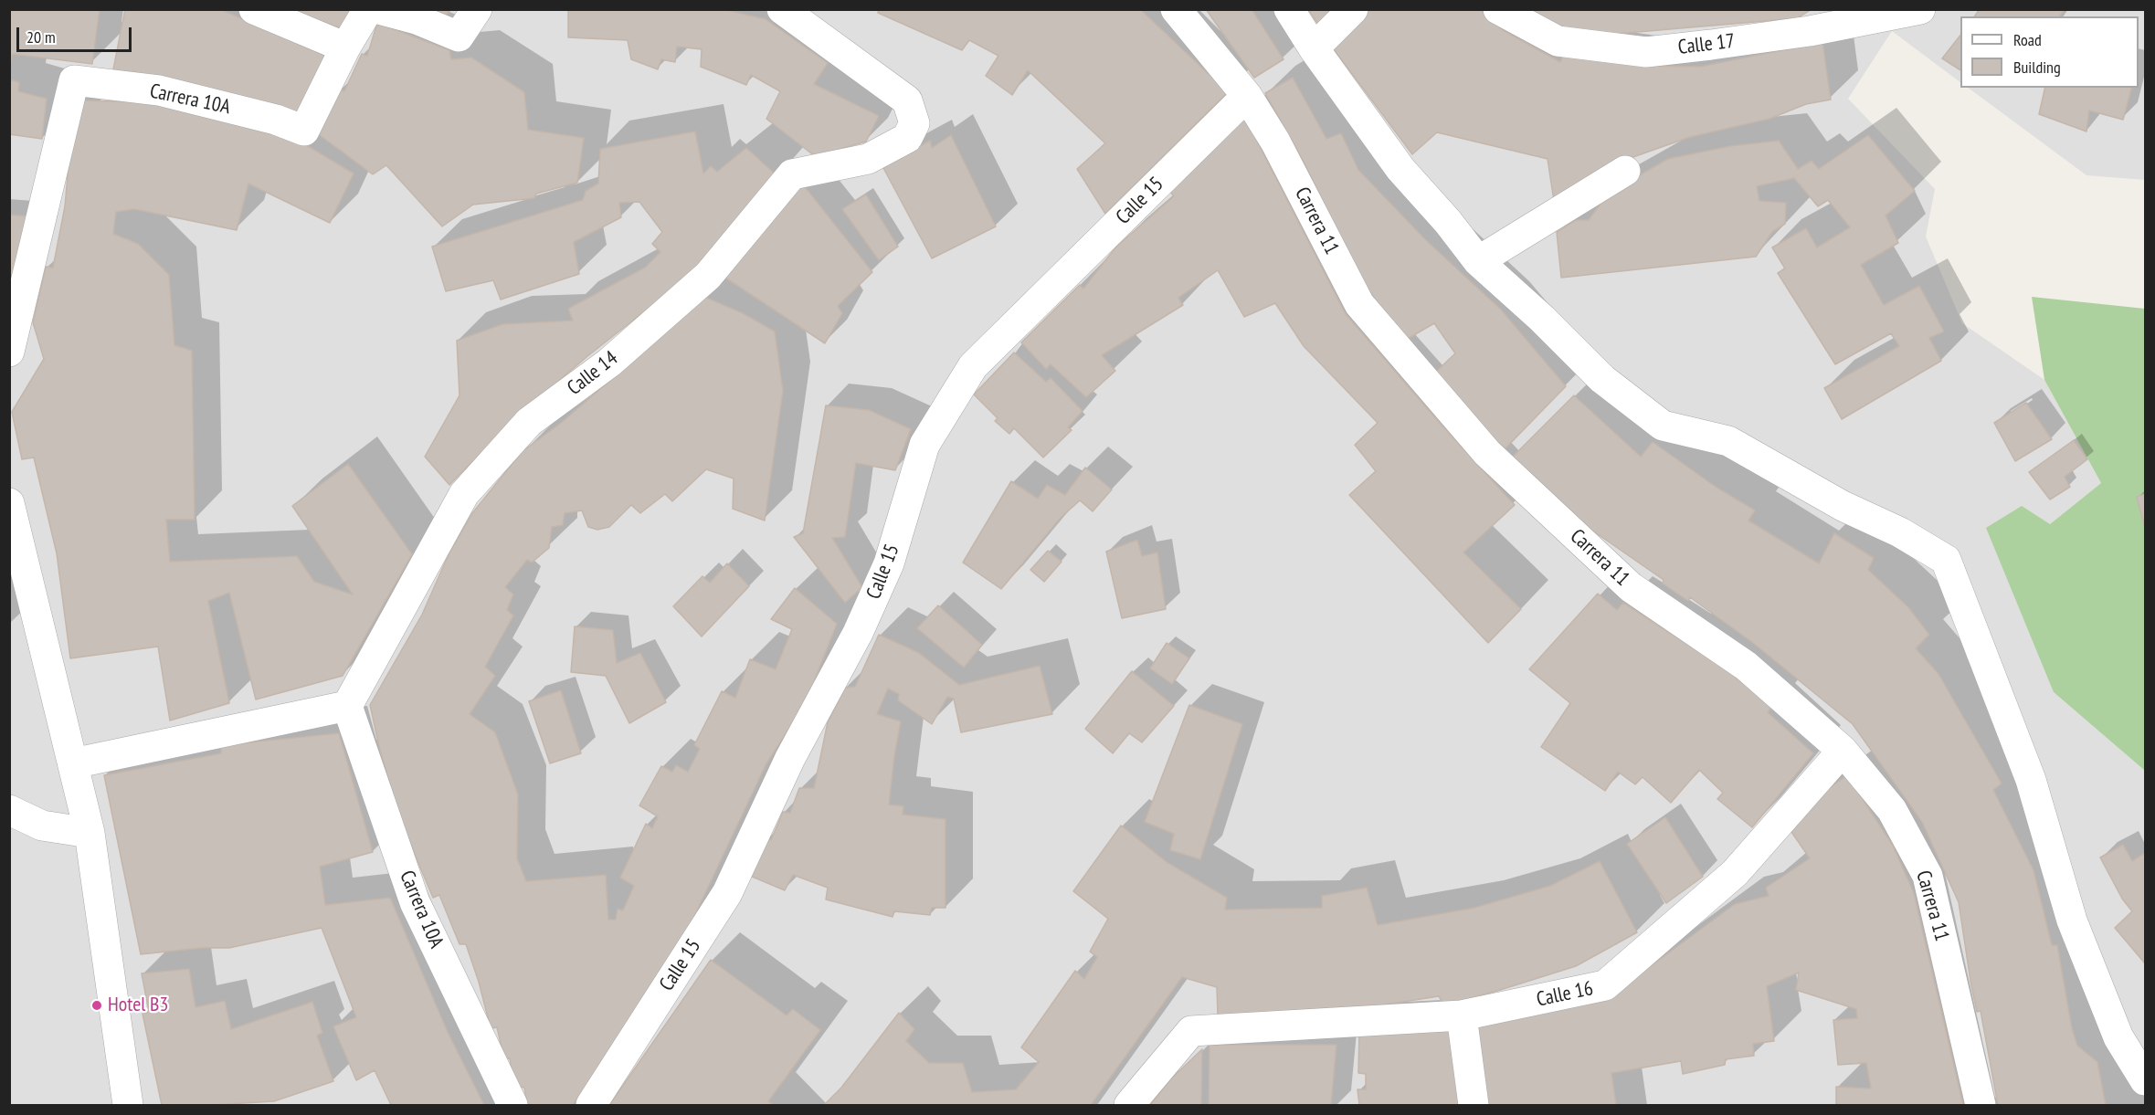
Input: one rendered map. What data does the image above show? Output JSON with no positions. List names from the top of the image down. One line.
{"streets":{"street":["Calle 17","Carrera 10A","Calle 15","Carrera 11","Calle 14","Calle 16"]},"crossings":[["Carrera 10A","Calle 14"],["Calle 15","Carrera 11"],["Carrera 11","Calle 16"]],"places":["Hotel B3"],"legend":["Road","Building"],"scale_bar":"20 m"}
